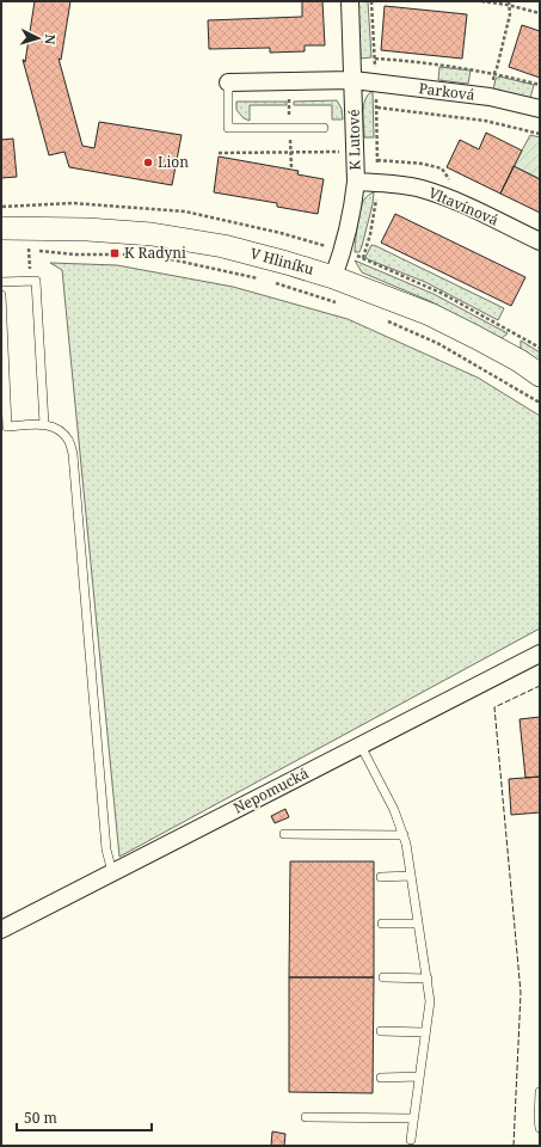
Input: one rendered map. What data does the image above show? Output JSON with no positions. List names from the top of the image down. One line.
{"streets":{"main road":["V Hliníku"],"street":["Parková","K Lutové","Vltavínová","Nepomucká"]},"crossings":[["Parková","K Lutové"],["K Lutové","Vltavínová"],["K Lutové","V Hliníku"]],"places":{"other":["Lion"],"transit":["K Radyni"]},"scale_bar":"50 m","north":"right"}
